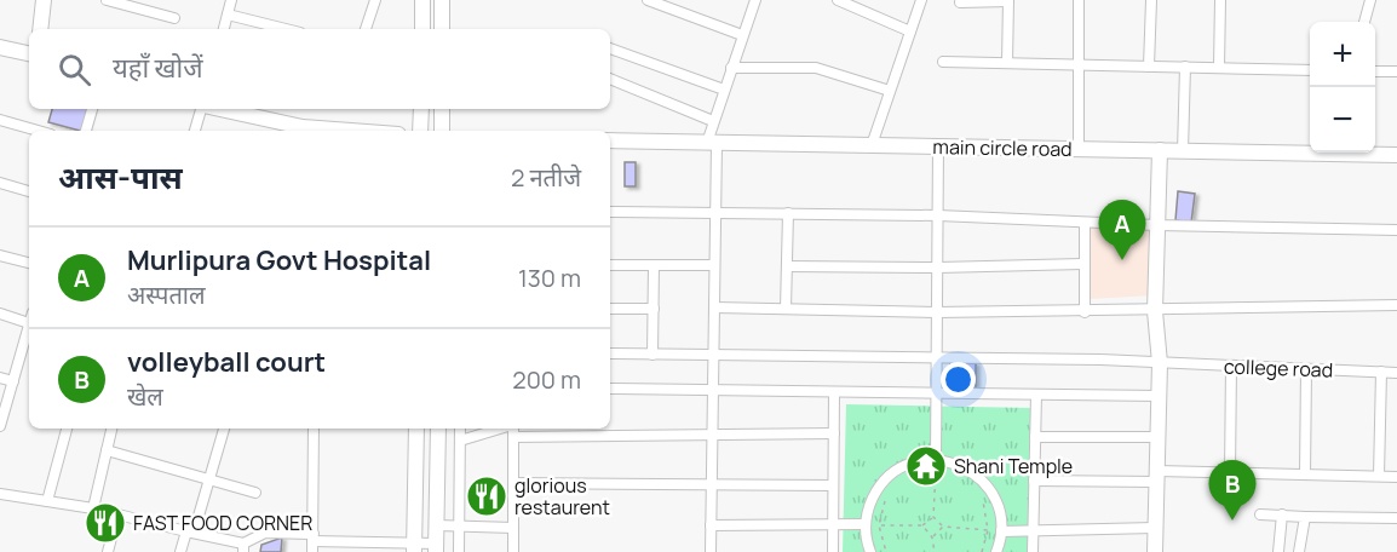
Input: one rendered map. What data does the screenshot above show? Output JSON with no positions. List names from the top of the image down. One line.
{"streets":{"street":["main circle road","college road"]},"places":{"temple":["Shani Temple"],"restaurant":["glorious restaurent","FAST FOOD CORNER"]},"page":{"map_buttons":["+","−"],"search":"यहाँ खोजें","heading":["आस-पास","2 नतीजे"],"pins":["A","B"],"list":[{"mark":"A","name":"Murlipura Govt Hospital","note":"अस्पताल","value":"130 m"},{"mark":"B","name":"volleyball court","note":"खेल","value":"200 m"}]}}
